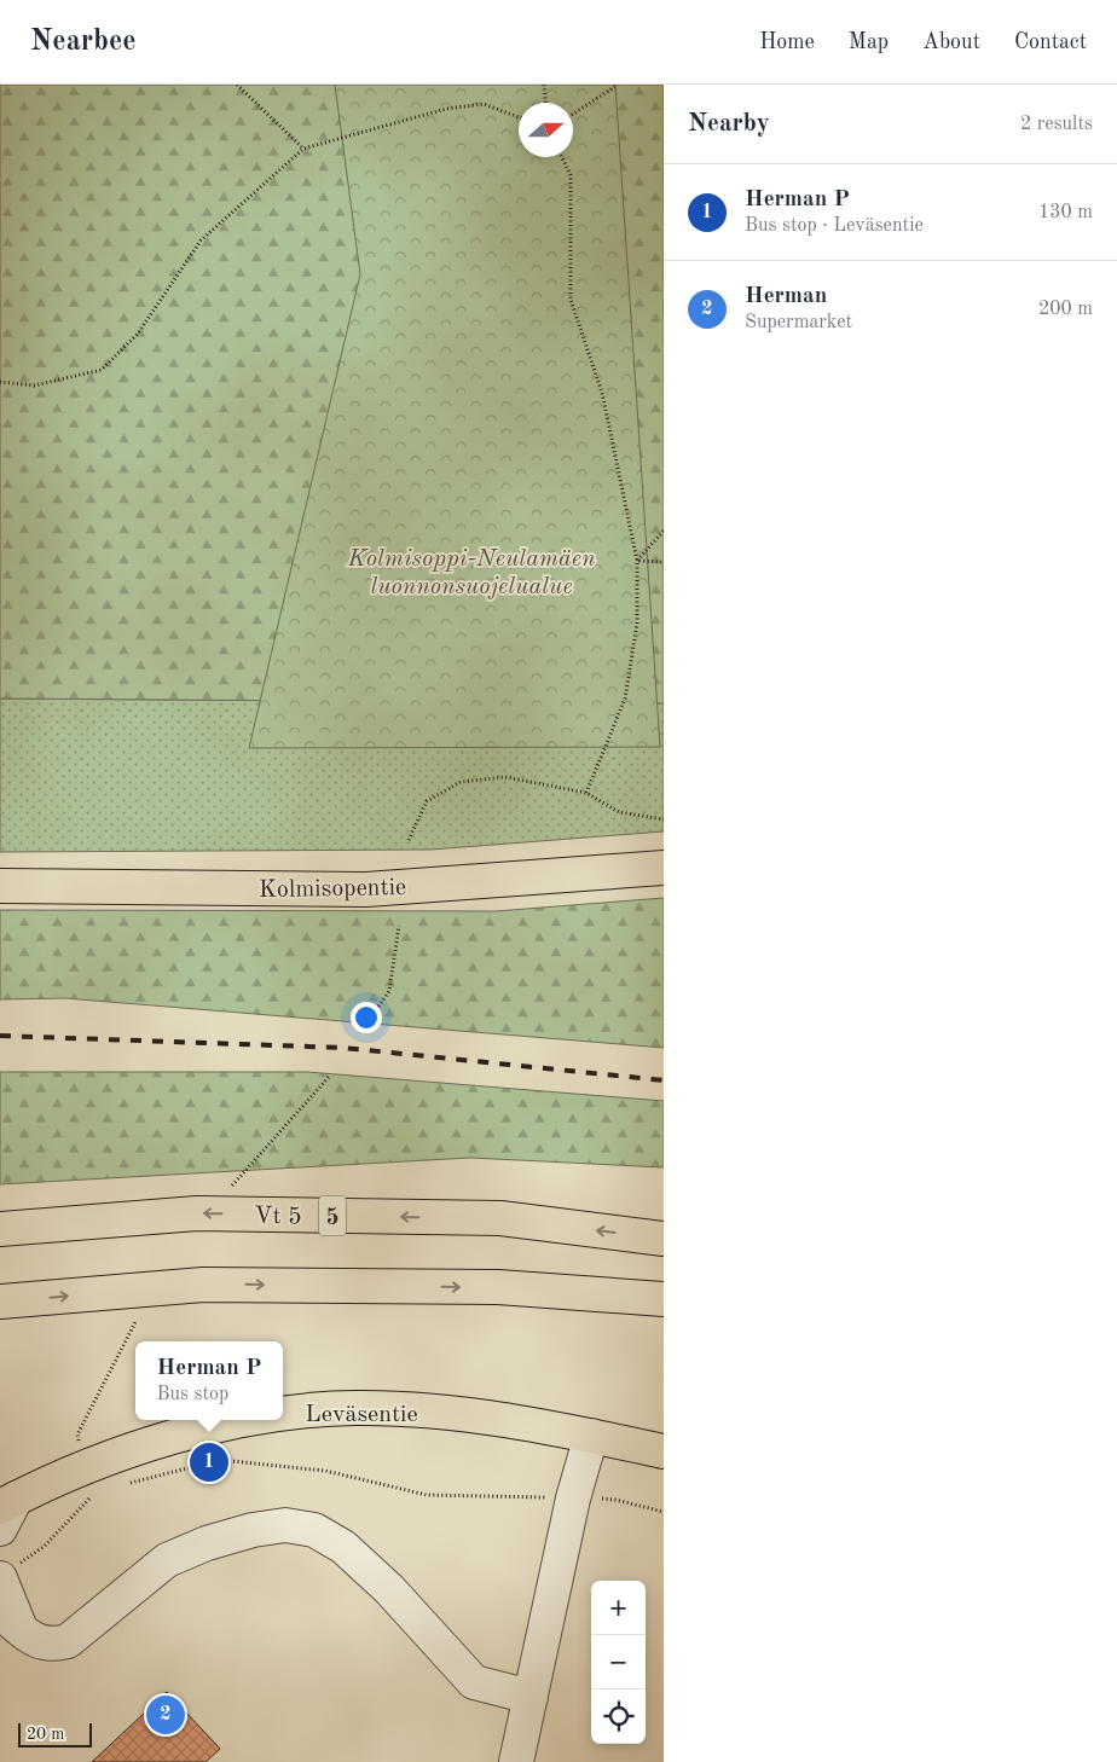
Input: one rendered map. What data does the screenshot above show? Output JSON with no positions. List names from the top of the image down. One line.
{"streets":{"main road":["Kolmisopentie","Vt 5","5","Leväsentie"]},"parks":["Kolmisoppi-Neulamäen luonnonsuojelualue"],"scale_bar":"20 m","north":"right","page":{"header":"Nearbee","nav":["Home","Map","About","Contact"],"heading":["Nearby","2 results"],"list":[{"mark":"1","name":"Herman P","note":"Bus stop · Leväsentie","value":"130 m"},{"mark":"2","name":"Herman","note":"Supermarket","value":"200 m"}],"popup":["Herman P","Bus stop"],"pins":["1","2"],"map_buttons":["+","−"],"scale":"20 m"}}
